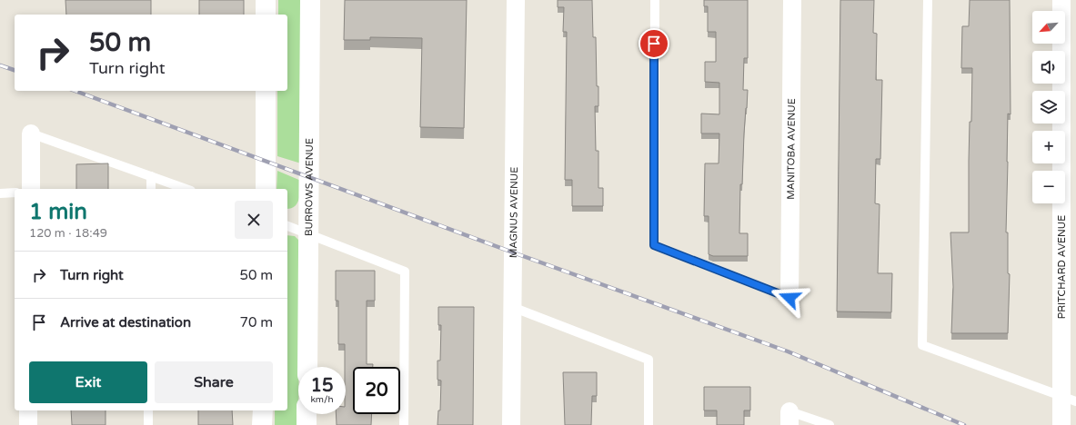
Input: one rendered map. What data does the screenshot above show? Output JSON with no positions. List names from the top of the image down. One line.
{"streets":{"street":["MANITOBA AVENUE","BURROWS AVENUE","MAGNUS AVENUE","PRITCHARD AVENUE"]},"north":"bottom left","page":{"map_buttons":["+","−"],"turn":["50 m","Turn right"],"heading":["1 min","120 m · 18:49"],"list":[{"name":"Turn right","value":"50 m"},{"name":"Arrive at destination","value":"70 m"}],"buttons":["Exit","Share"],"speed":"15 km/h","limit":"20"}}
